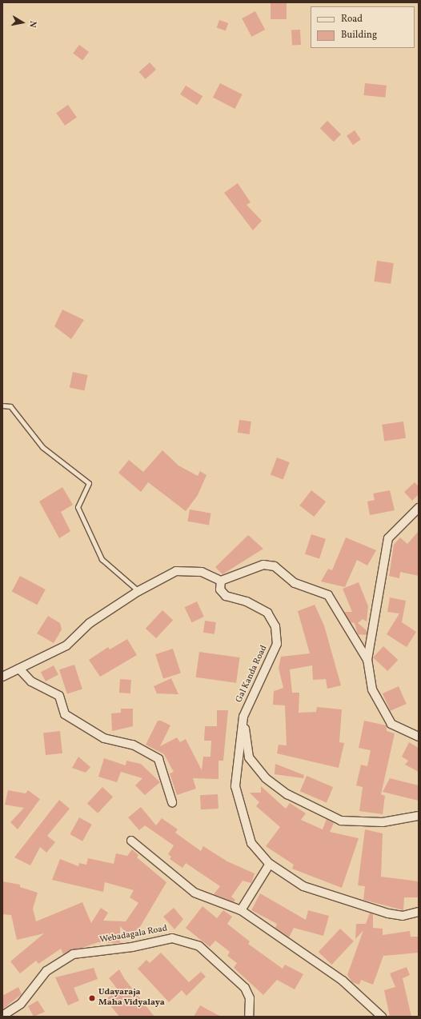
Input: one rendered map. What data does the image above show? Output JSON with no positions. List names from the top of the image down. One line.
{"streets":{"street":["Gal Kanda Road","Webadagala Road"]},"places":["Udayaraja Maha Vidyalaya"],"legend":["Road","Building"],"north":"right"}
